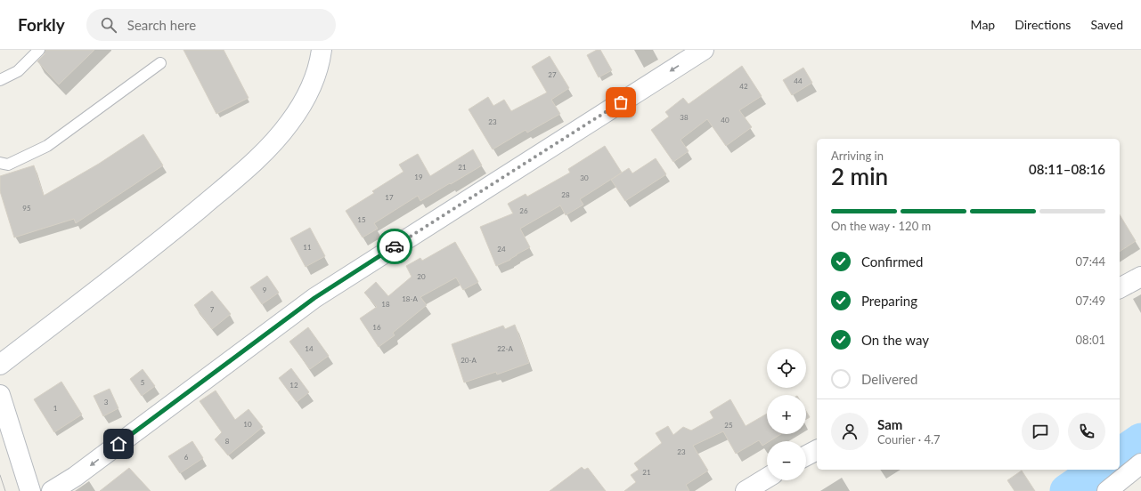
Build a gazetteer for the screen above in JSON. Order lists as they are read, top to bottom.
{
  "house_numbers": [
    "27",
    "44",
    "42",
    "38",
    "40",
    "23",
    "21",
    "19",
    "30",
    "28",
    "17",
    "95",
    "26",
    "15",
    "11",
    "24",
    "20",
    "9",
    "18-А",
    "18",
    "7",
    "16",
    "14",
    "22-А",
    "20-А",
    "5",
    "12",
    "3",
    "1",
    "10",
    "25",
    "8",
    "23",
    "6",
    "21"
  ],
  "page": {
    "header": "Forkly",
    "search": "Search here",
    "nav": ["Map", "Directions", "Saved"],
    "heading": ["2 min", "Arriving in", "08:11–08:16"],
    "panel": ["Sam", "Courier · 4.7"],
    "bar": "On the way · 120 m",
    "list": [
      ["Confirmed", "07:44"],
      ["Preparing", "07:49"],
      ["On the way", "08:01"],
      "Delivered"
    ],
    "map_buttons": ["+", "−"]
  }
}
